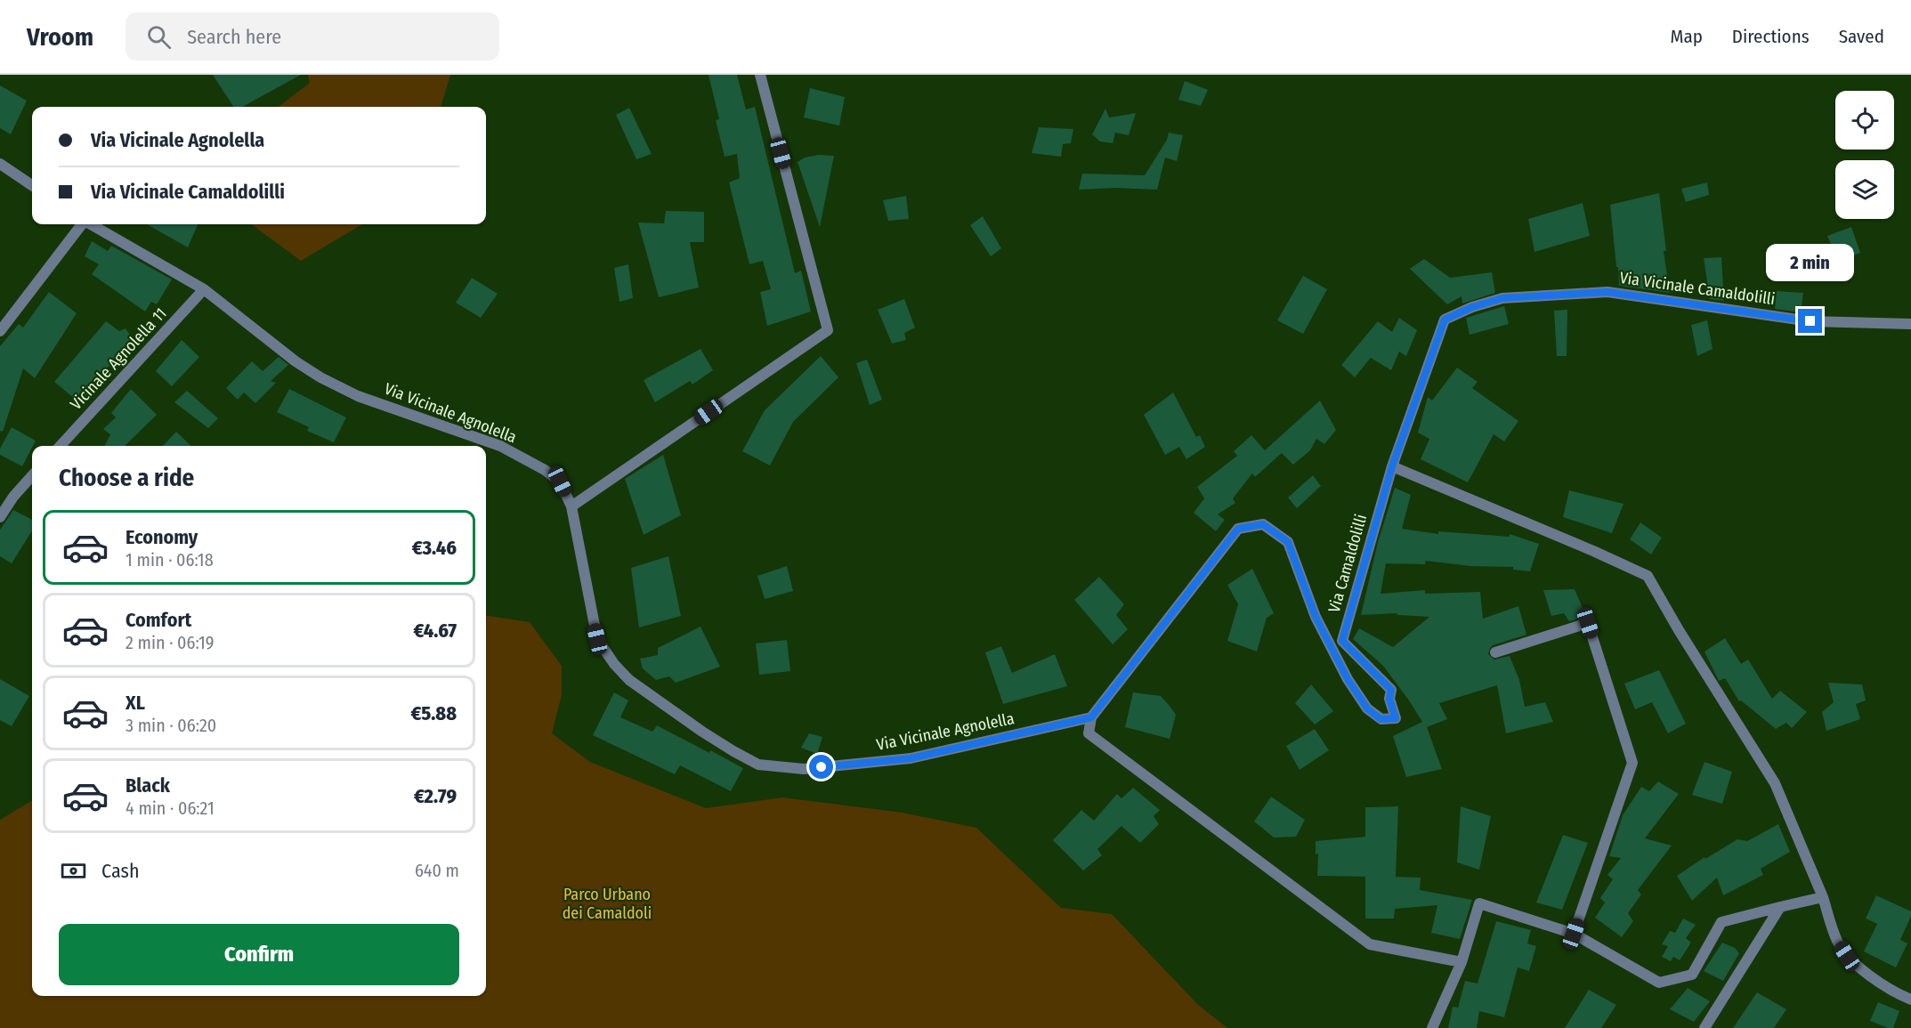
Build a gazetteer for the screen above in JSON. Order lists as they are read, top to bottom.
{
  "streets": {
    "street": [
      "Via Vicinale Camaldolilli",
      "Vicinale Agnolella 11",
      "Via Vicinale Agnolella",
      "Via Camaldolilli"
    ]
  },
  "crossings": [
    ["Via Vicinale Camaldolilli", "Via Camaldolilli"],
    ["Vicinale Agnolella 11", "Via Vicinale Agnolella"],
    ["Via Vicinale Agnolella", "Via Camaldolilli"]
  ],
  "parks": ["Parco Urbano dei Camaldoli"],
  "page": {
    "header": "Vroom",
    "search": "Search here",
    "nav": ["Map", "Directions", "Saved"],
    "banner": ["Via Vicinale Agnolella", "Via Vicinale Camaldolilli"],
    "bubble": "2 min",
    "heading": "Choose a ride",
    "list": [
      {
        "name": "Economy",
        "note": "1 min · 06:18",
        "value": "€3.46"
      },
      {
        "name": "Comfort",
        "note": "2 min · 06:19",
        "value": "€4.67"
      },
      {
        "name": "XL",
        "note": "3 min · 06:20",
        "value": "€5.88"
      },
      {
        "name": "Black",
        "note": "4 min · 06:21",
        "value": "€2.79"
      }
    ],
    "pay": ["Cash", "640 m"],
    "buttons": "Confirm"
  }
}
